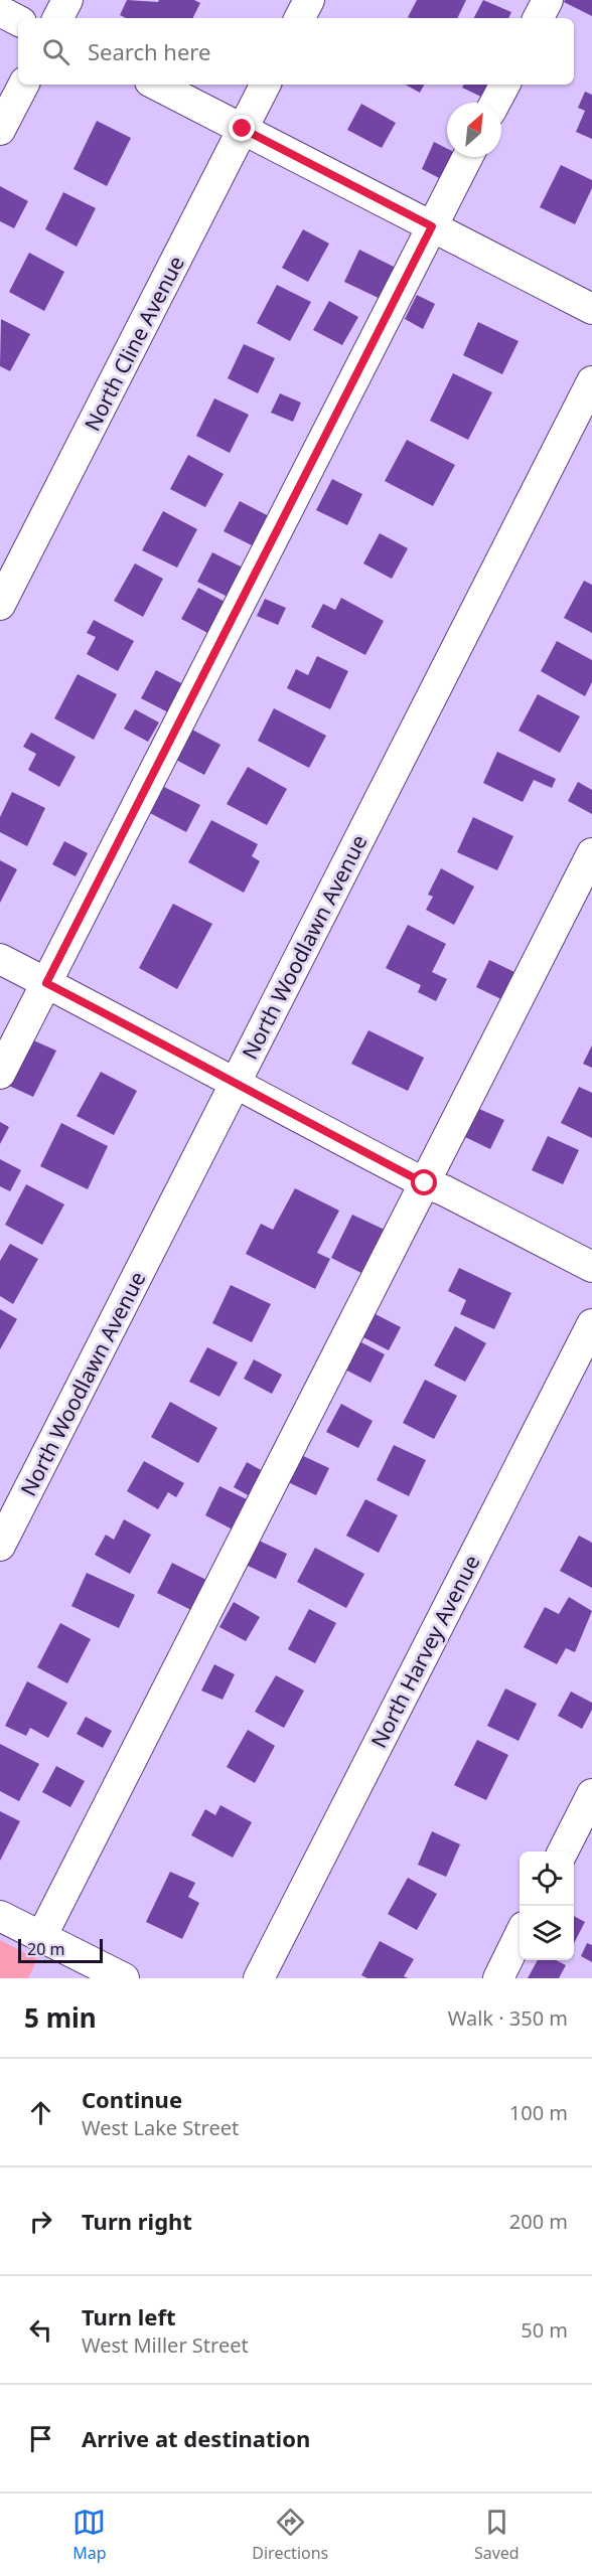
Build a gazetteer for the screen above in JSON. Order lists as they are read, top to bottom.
{
  "streets": {
    "street": ["North Cline Avenue", "North Woodlawn Avenue", "North Harvey Avenue"]
  },
  "scale_bar": "20 m",
  "north": "top right",
  "page": {
    "search": "Search here",
    "scale": "20 m",
    "heading": ["5 min", "Walk · 350 m"],
    "list": [
      ["Continue", "West Lake Street", "100 m"],
      ["Turn right", "200 m"],
      ["Turn left", "West Miller Street", "50 m"],
      "Arrive at destination"
    ],
    "nav": ["Map", "Directions", "Saved"]
  }
}
